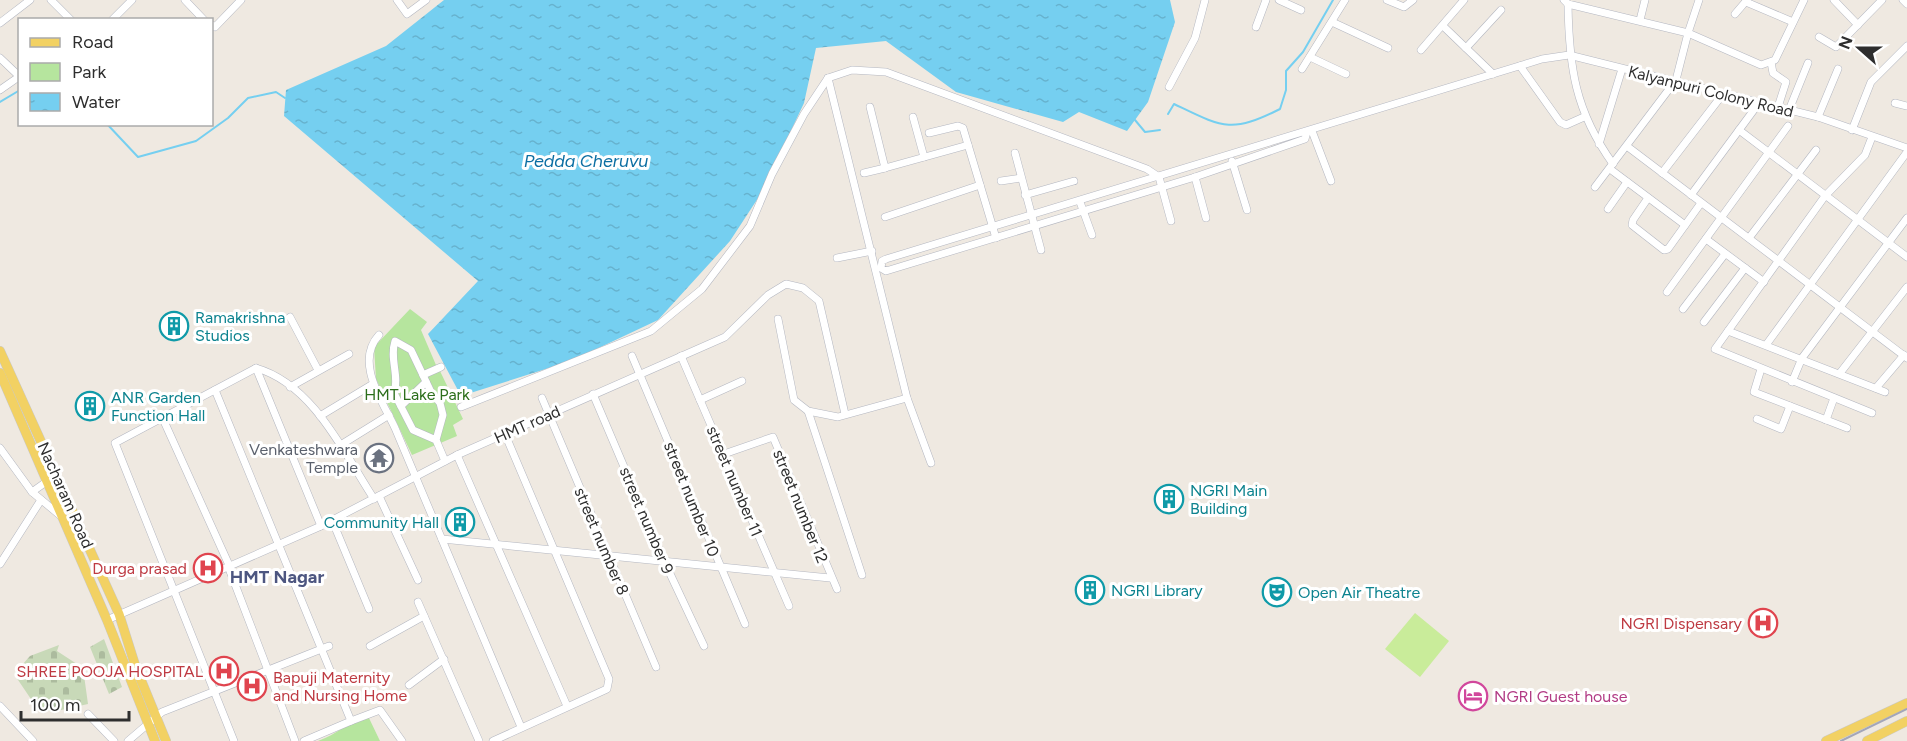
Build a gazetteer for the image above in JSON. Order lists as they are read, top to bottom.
{
  "streets": {
    "main road": ["Nacharam Road"],
    "street": [
      "Kalyanpuri Colony Road",
      "HMT road",
      "street number 11",
      "street number 10",
      "street number 12",
      "street number 9",
      "street number 8"
    ]
  },
  "crossings": [
    ["HMT road", "street number 11"],
    ["HMT road", "Nacharam Road"],
    ["HMT road", "street number 10"],
    ["HMT road", "street number 9"],
    ["HMT road", "street number 8"],
    ["street number 11", "street number 12"]
  ],
  "districts": ["HMT Nagar"],
  "water": ["Pedda Cheruvu"],
  "parks": ["HMT Lake Park"],
  "places": {
    "building": [
      "Ramakrishna Studios",
      "ANR Garden Function Hall",
      "NGRI Main Building",
      "Community Hall",
      "NGRI Library"
    ],
    "temple": ["Venkateshwara Temple"],
    "hospital": [
      "Durga prasad",
      "NGRI Dispensary",
      "SHREE POOJA HOSPITAL",
      "Bapuji Maternity and Nursing Home"
    ],
    "theatre": ["Open Air Theatre"],
    "hotel": ["NGRI Guest house"]
  },
  "legend": ["Road", "Park", "Water"],
  "scale_bar": "100 m",
  "north": "left"
}
